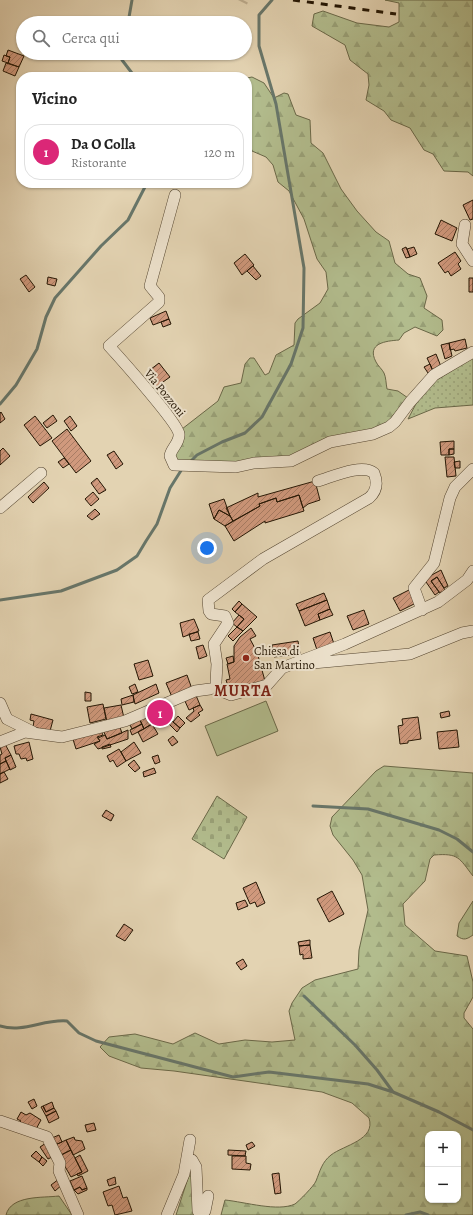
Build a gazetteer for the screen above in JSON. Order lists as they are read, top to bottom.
{
  "streets": {
    "street": ["Via Pozzoni"]
  },
  "districts": ["MURTA"],
  "places": ["Chiesa di San Martino"],
  "page": {
    "search": "Cerca qui",
    "heading": "Vicino",
    "list": [
      {
        "mark": "1",
        "name": "Da O Colla",
        "note": "Ristorante",
        "value": "120 m"
      }
    ],
    "pins": "1",
    "map_buttons": ["+", "−"]
  }
}
